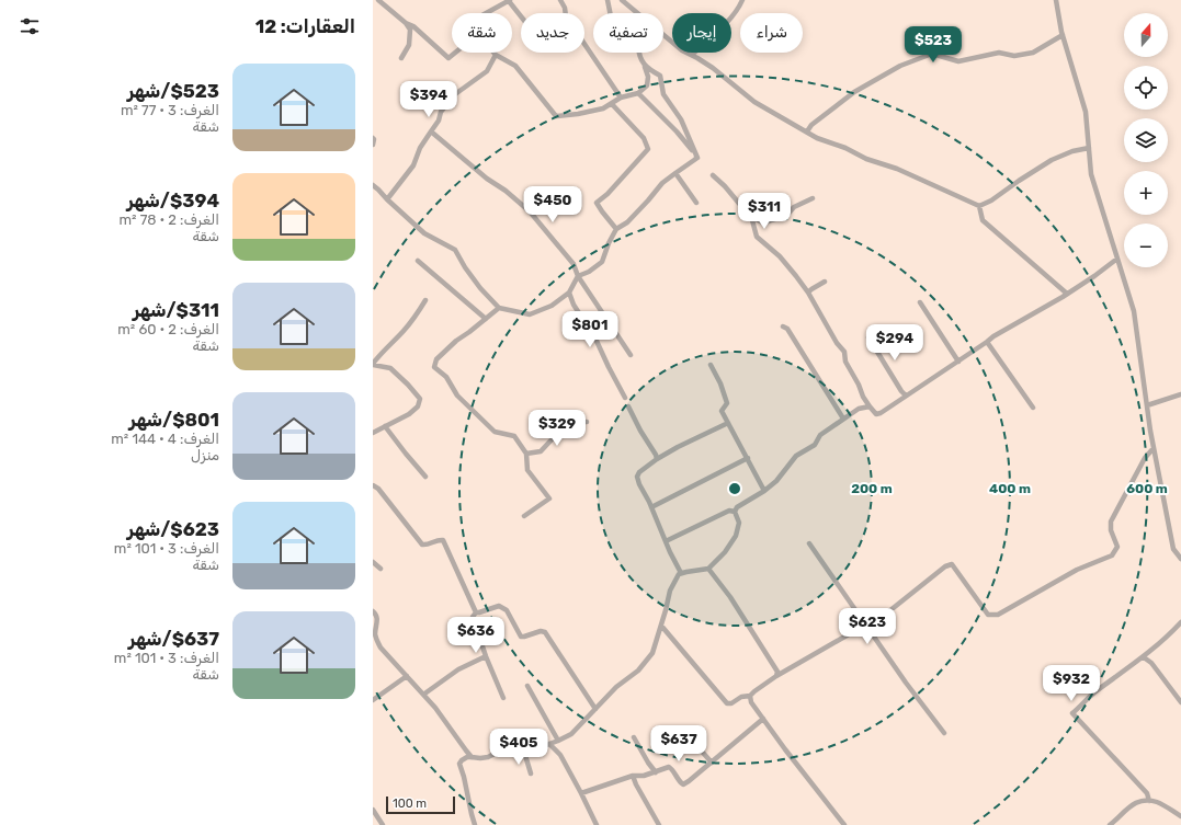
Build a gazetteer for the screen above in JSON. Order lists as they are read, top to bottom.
{
  "scale_bar": "100 m",
  "north": "top",
  "page": {
    "heading": "العقارات: 12",
    "map_buttons": ["+", "−"],
    "chip": [
      "شراء",
      "إيجار",
      "تصفية",
      "جديد",
      "شقة"
    ],
    "price": [
      "$523",
      "$394",
      "$450",
      "$311",
      "$801",
      "$294",
      "$329",
      "$623",
      "$636",
      "$932",
      "$637",
      "$405"
    ],
    "list": [
      {
        "name": "$523/شهر",
        "note": "الغرف: 3 · 77 m² · شقة"
      },
      {
        "name": "$394/شهر",
        "note": "الغرف: 2 · 78 m² · شقة"
      },
      {
        "name": "$311/شهر",
        "note": "الغرف: 2 · 60 m² · شقة"
      },
      {
        "name": "$801/شهر",
        "note": "الغرف: 4 · 144 m² · منزل"
      },
      {
        "name": "$623/شهر",
        "note": "الغرف: 3 · 101 m² · شقة"
      },
      {
        "name": "$637/شهر",
        "note": "الغرف: 3 · 101 m² · شقة"
      }
    ],
    "scale": "100 m"
  },
  "rings": ["200 m", "400 m", "600 m"]
}
